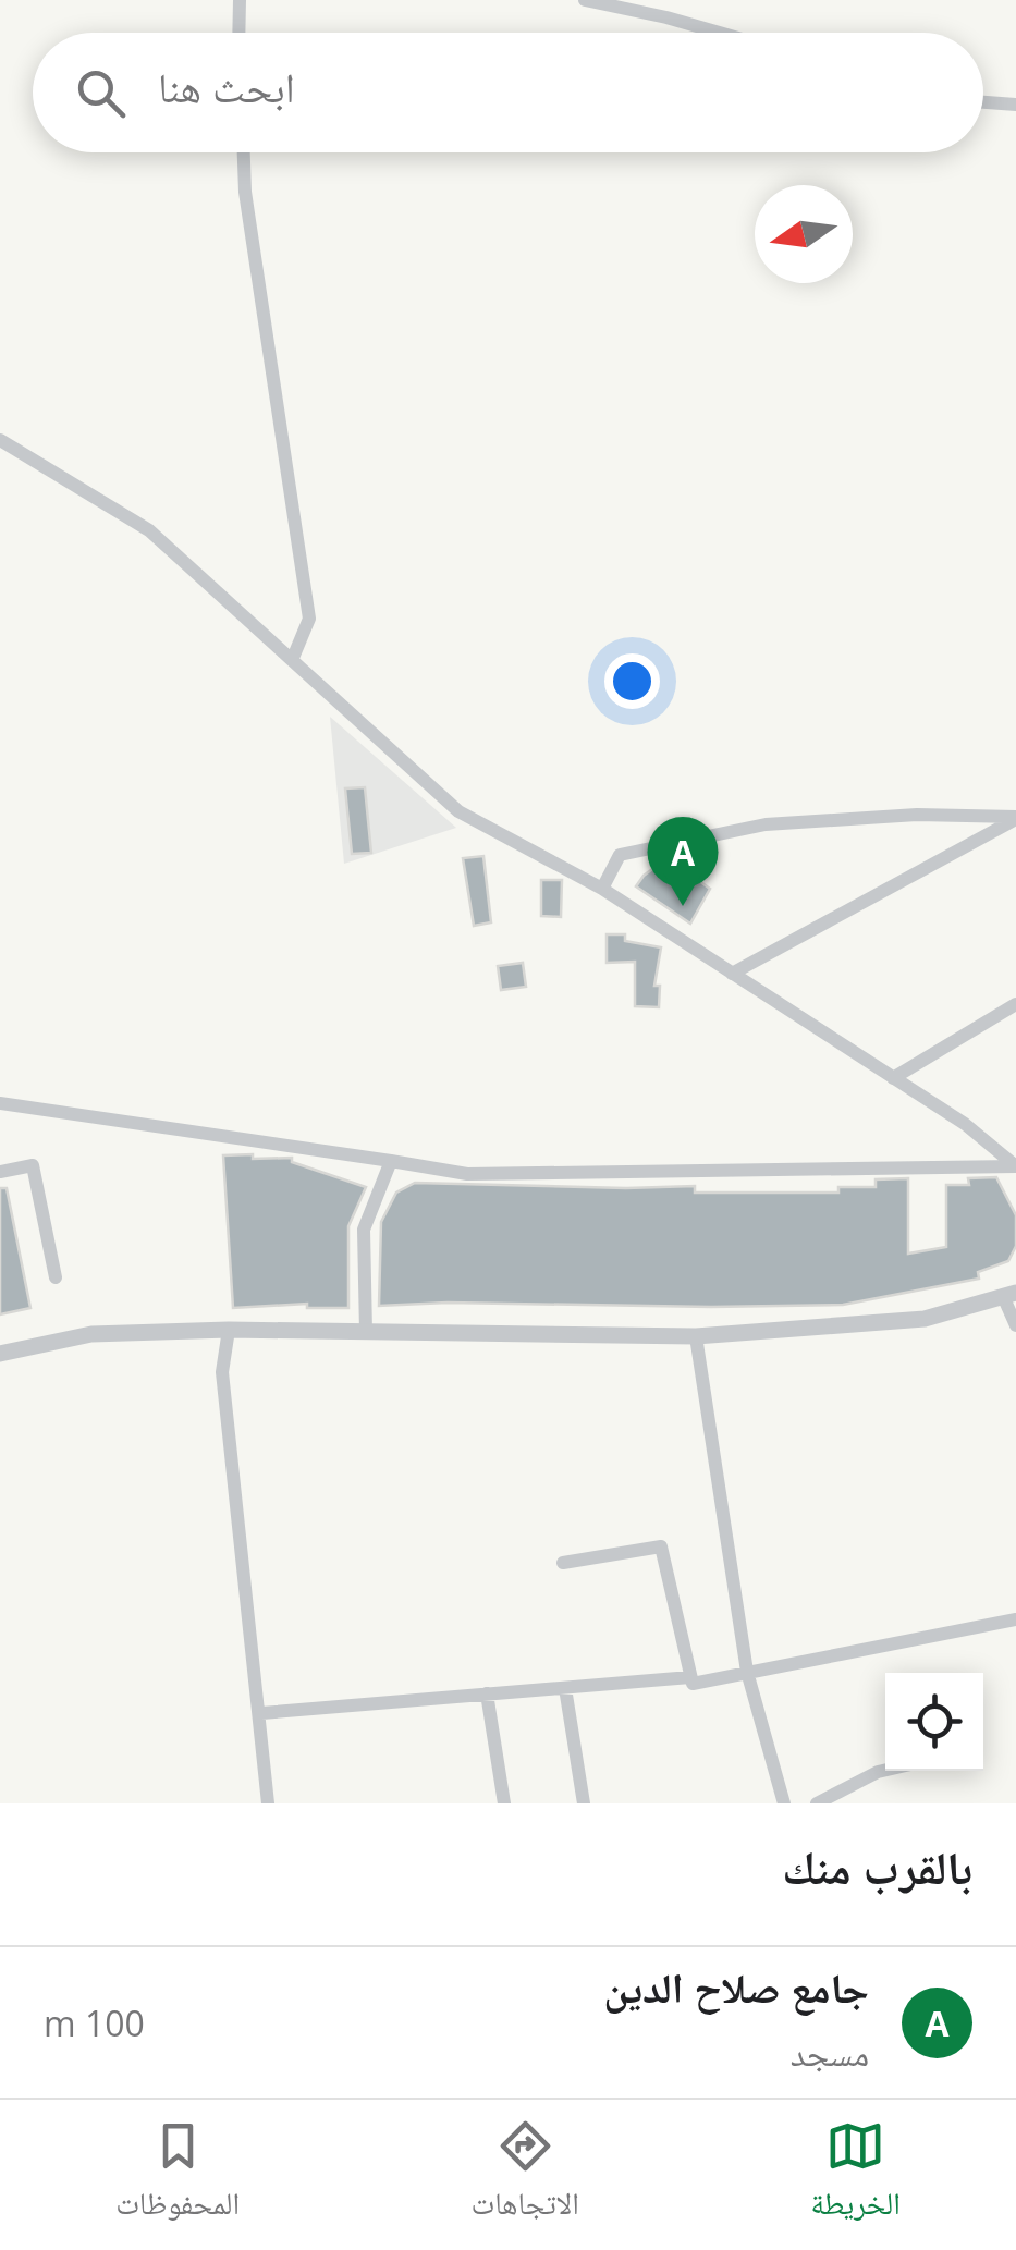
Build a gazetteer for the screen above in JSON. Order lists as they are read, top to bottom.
{
  "north": "left",
  "page": {
    "search": "ابحث هنا",
    "pins": "A",
    "heading": "بالقرب منك",
    "list": [
      {
        "mark": "A",
        "name": "جامع صلاح الدين",
        "note": "مسجد",
        "value": "100 m"
      }
    ],
    "nav": ["الخريطة", "الاتجاهات", "المحفوظات"]
  }
}
